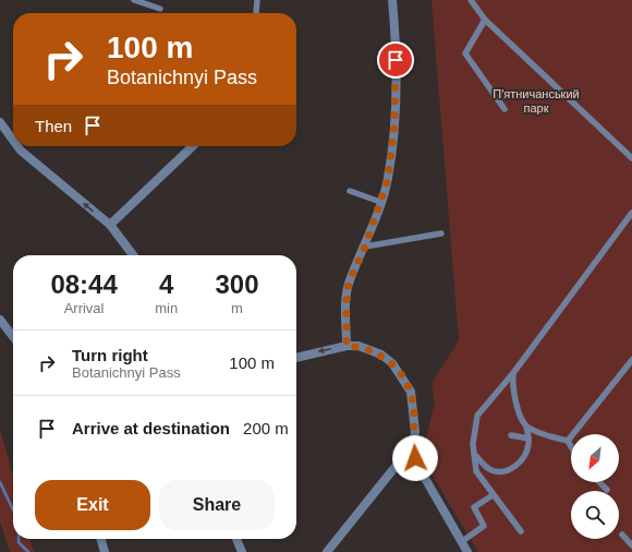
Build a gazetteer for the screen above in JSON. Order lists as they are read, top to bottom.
{
  "parks": ["П'ятничанський парк"],
  "north": "bottom left",
  "page": {
    "turn": ["100 m", "Botanichnyi Pass"],
    "then": "Then",
    "eta": [
      "08:44",
      "Arrival",
      "4",
      "min",
      "300",
      "m"
    ],
    "list": [
      {
        "name": "Turn right",
        "note": "Botanichnyi Pass",
        "value": "100 m"
      },
      {
        "name": "Arrive at destination",
        "value": "200 m"
      }
    ],
    "buttons": ["Exit", "Share"]
  }
}
